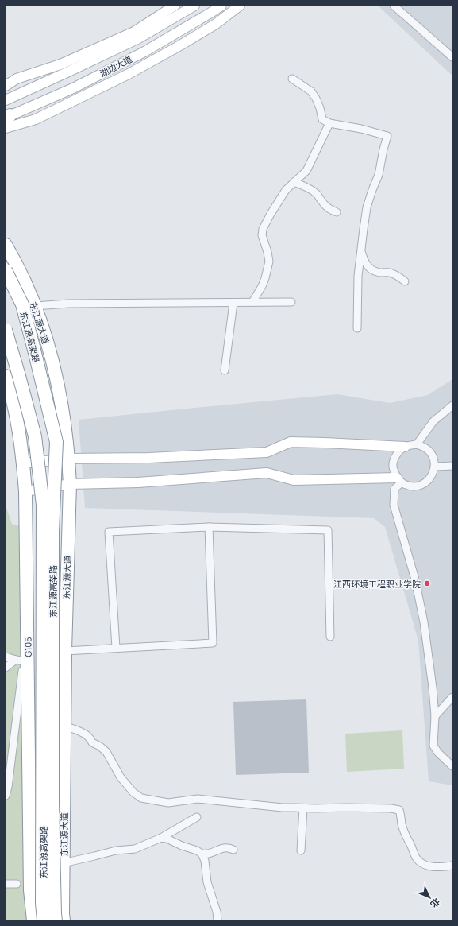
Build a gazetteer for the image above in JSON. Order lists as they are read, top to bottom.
{
  "streets": {
    "highway": ["东江源大道", "东江源高架路", "G105"],
    "street": ["湖边大道"]
  },
  "places": ["江西环境工程职业学院"],
  "north": "bottom right"
}
